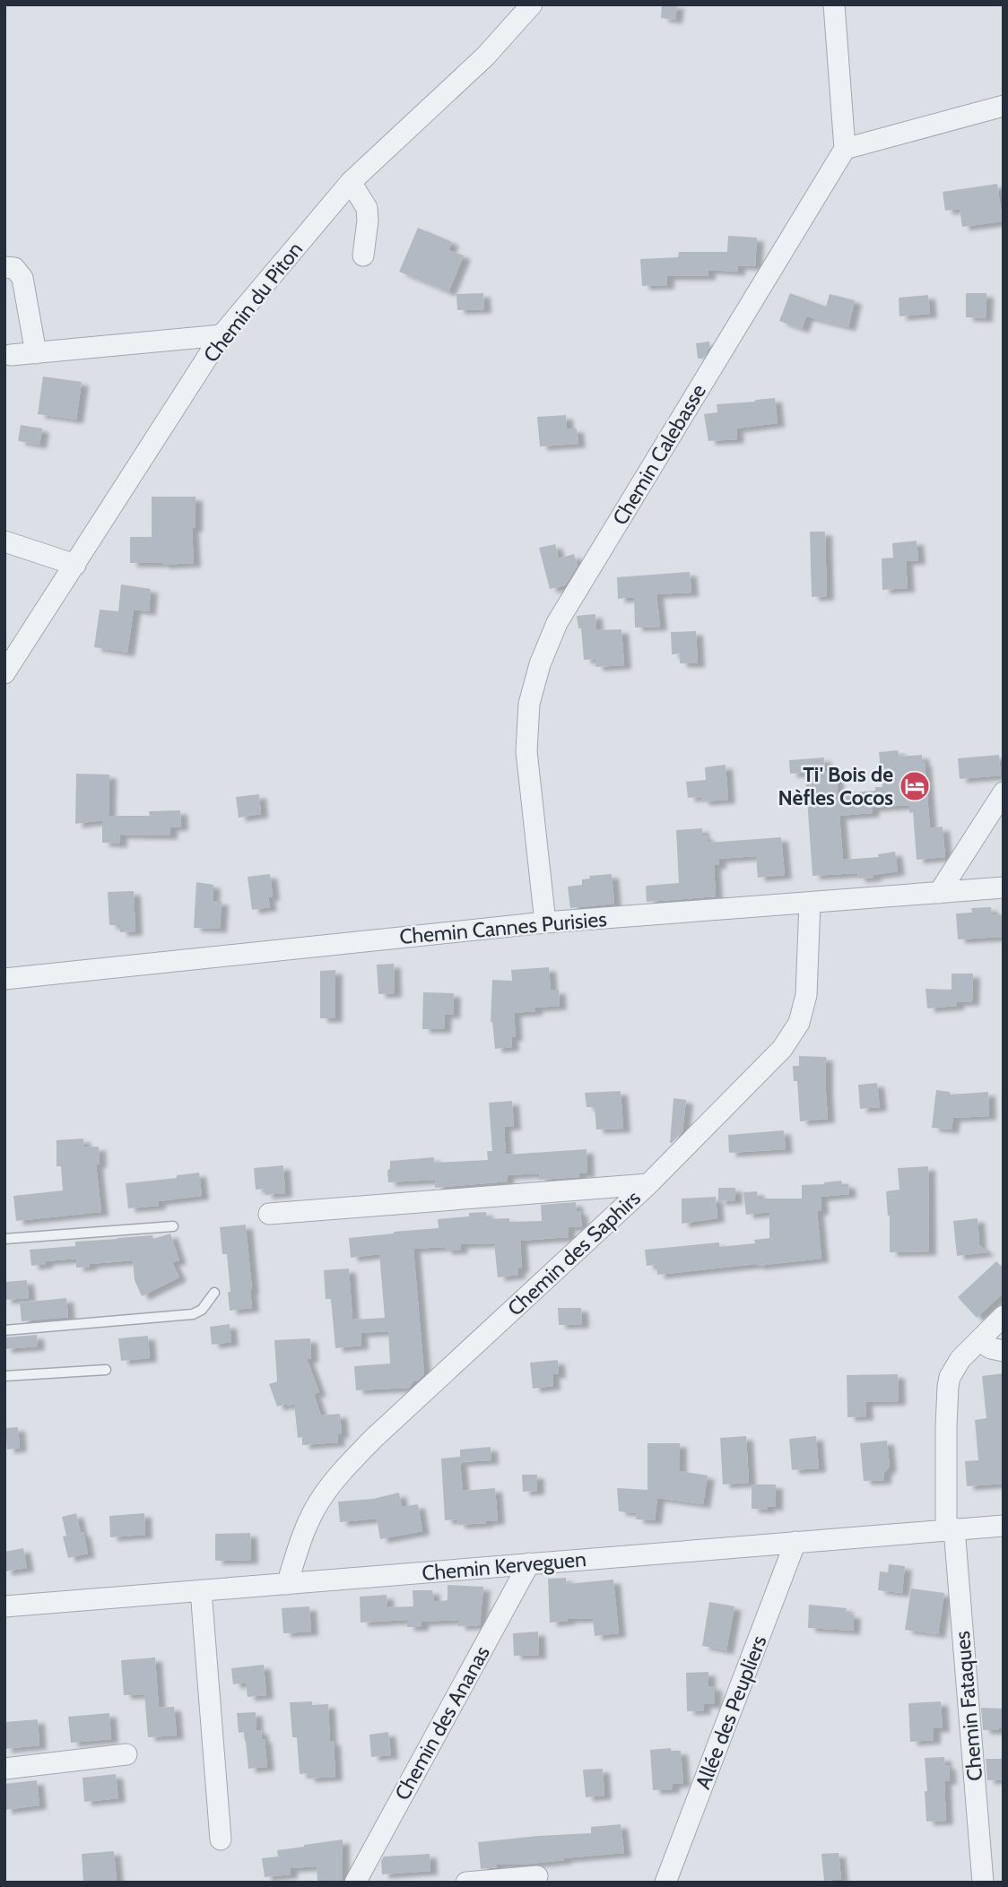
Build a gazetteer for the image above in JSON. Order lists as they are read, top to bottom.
{
  "streets": {
    "street": [
      "Chemin du Piton",
      "Chemin Calebasse",
      "Chemin Cannes Purisies",
      "Chemin des Saphirs",
      "Chemin Kerveguen",
      "Chemin Fataques",
      "Allée des Peupliers",
      "Chemin des Ananas"
    ]
  },
  "crossings": [
    ["Chemin Calebasse", "Chemin Cannes Purisies"],
    ["Chemin Cannes Purisies", "Chemin des Saphirs"],
    ["Chemin des Saphirs", "Chemin Kerveguen"],
    ["Chemin Kerveguen", "Chemin Fataques"],
    ["Chemin Kerveguen", "Allée des Peupliers"],
    ["Chemin Kerveguen", "Chemin des Ananas"]
  ],
  "places": {
    "hotel": ["Ti' Bois de Nèfles Cocos"]
  }
}
